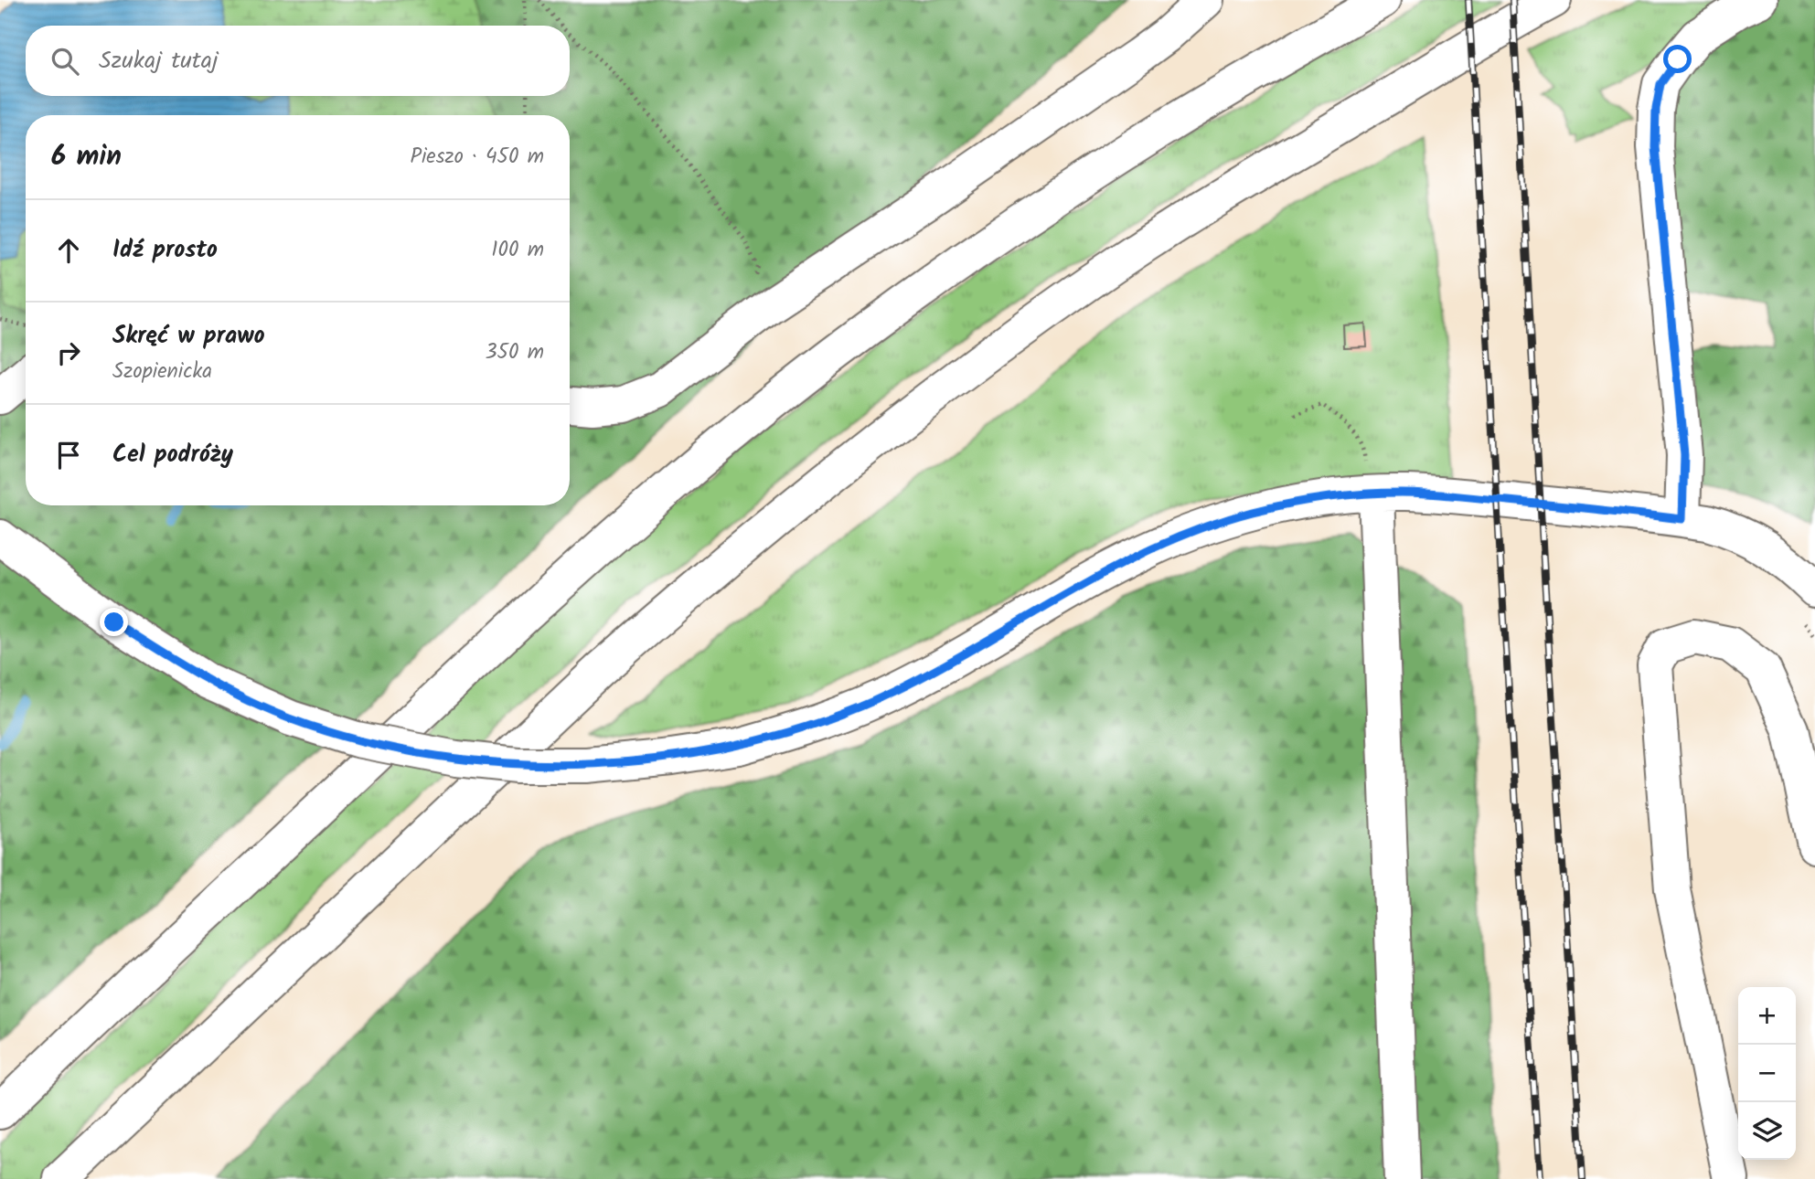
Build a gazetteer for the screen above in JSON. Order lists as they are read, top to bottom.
{
  "page": {
    "search": "Szukaj tutaj",
    "heading": ["6 min", "Pieszo · 450 m"],
    "list": [
      ["Idź prosto", "100 m"],
      ["Skręć w prawo", "Szopienicka", "350 m"],
      "Cel podróży"
    ],
    "map_buttons": ["+", "−"]
  }
}
